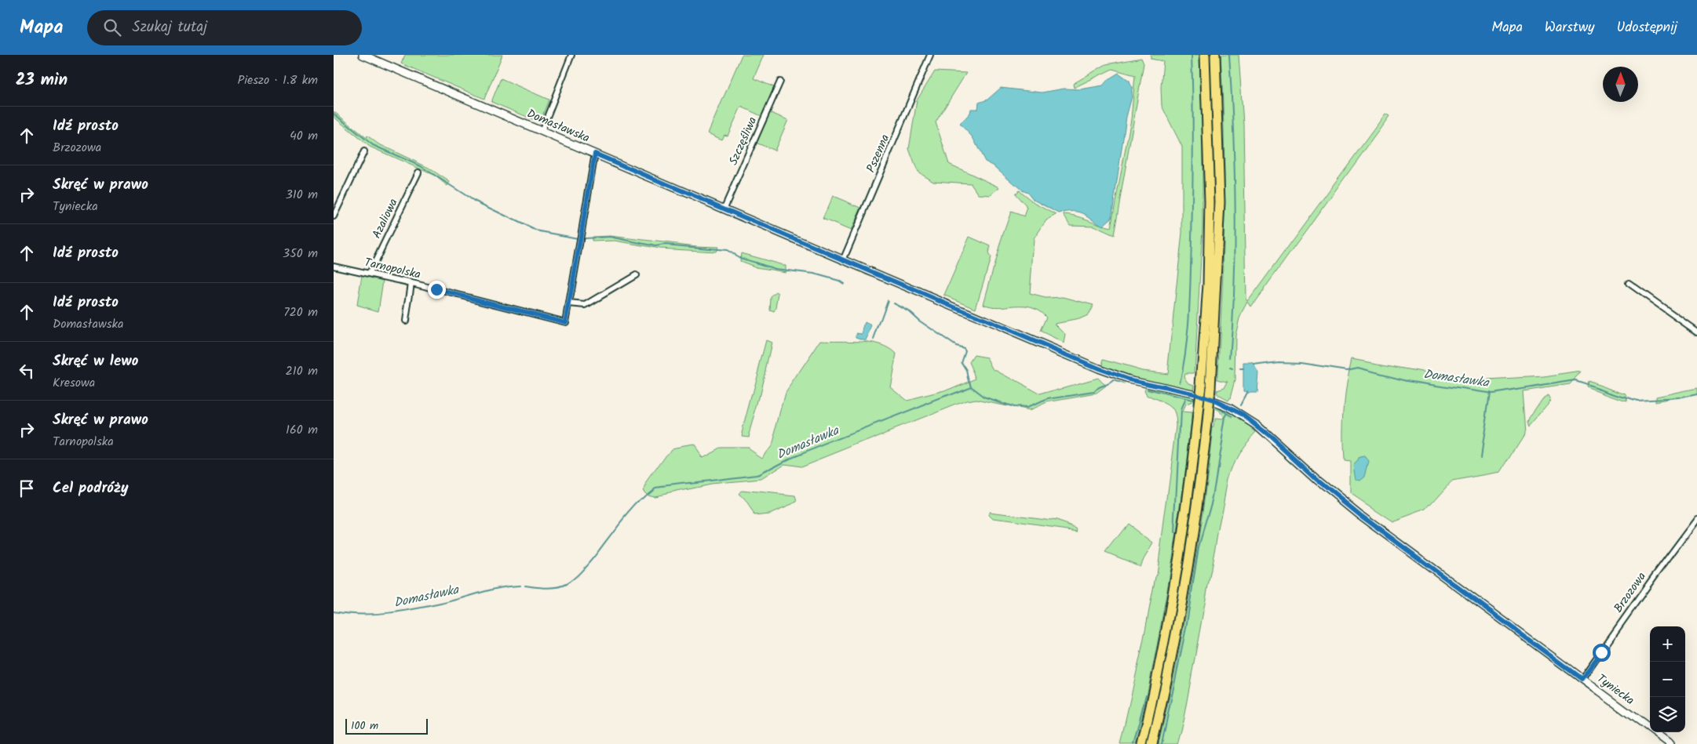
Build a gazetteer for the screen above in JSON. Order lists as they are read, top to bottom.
{
  "streets": {
    "street": [
      "Domasławska",
      "Szczęśliwa",
      "Pszenna",
      "Azaliowa",
      "Tarnopolska",
      "Brzozowa",
      "Tyniecka"
    ]
  },
  "crossings": [
    ["Domasławska", "Szczęśliwa"],
    ["Domasławska", "Pszenna"],
    ["Domasławska", "Tyniecka"],
    ["Azaliowa", "Tarnopolska"],
    ["Brzozowa", "Tyniecka"]
  ],
  "water": ["Domasławka"],
  "scale_bar": "100 m",
  "north": "top",
  "page": {
    "header": "Mapa",
    "search": "Szukaj tutaj",
    "nav": ["Mapa", "Warstwy", "Udostępnij"],
    "heading": ["23 min", "Pieszo · 1.8 km"],
    "list": [
      ["Idź prosto", "Brzozowa", "40 m"],
      ["Skręć w prawo", "Tyniecka", "310 m"],
      ["Idź prosto", "350 m"],
      ["Idź prosto", "Domasławska", "720 m"],
      ["Skręć w lewo", "Kresowa", "210 m"],
      ["Skręć w prawo", "Tarnopolska", "160 m"],
      "Cel podróży"
    ],
    "map_buttons": ["+", "−"],
    "scale": "100 m"
  }
}
